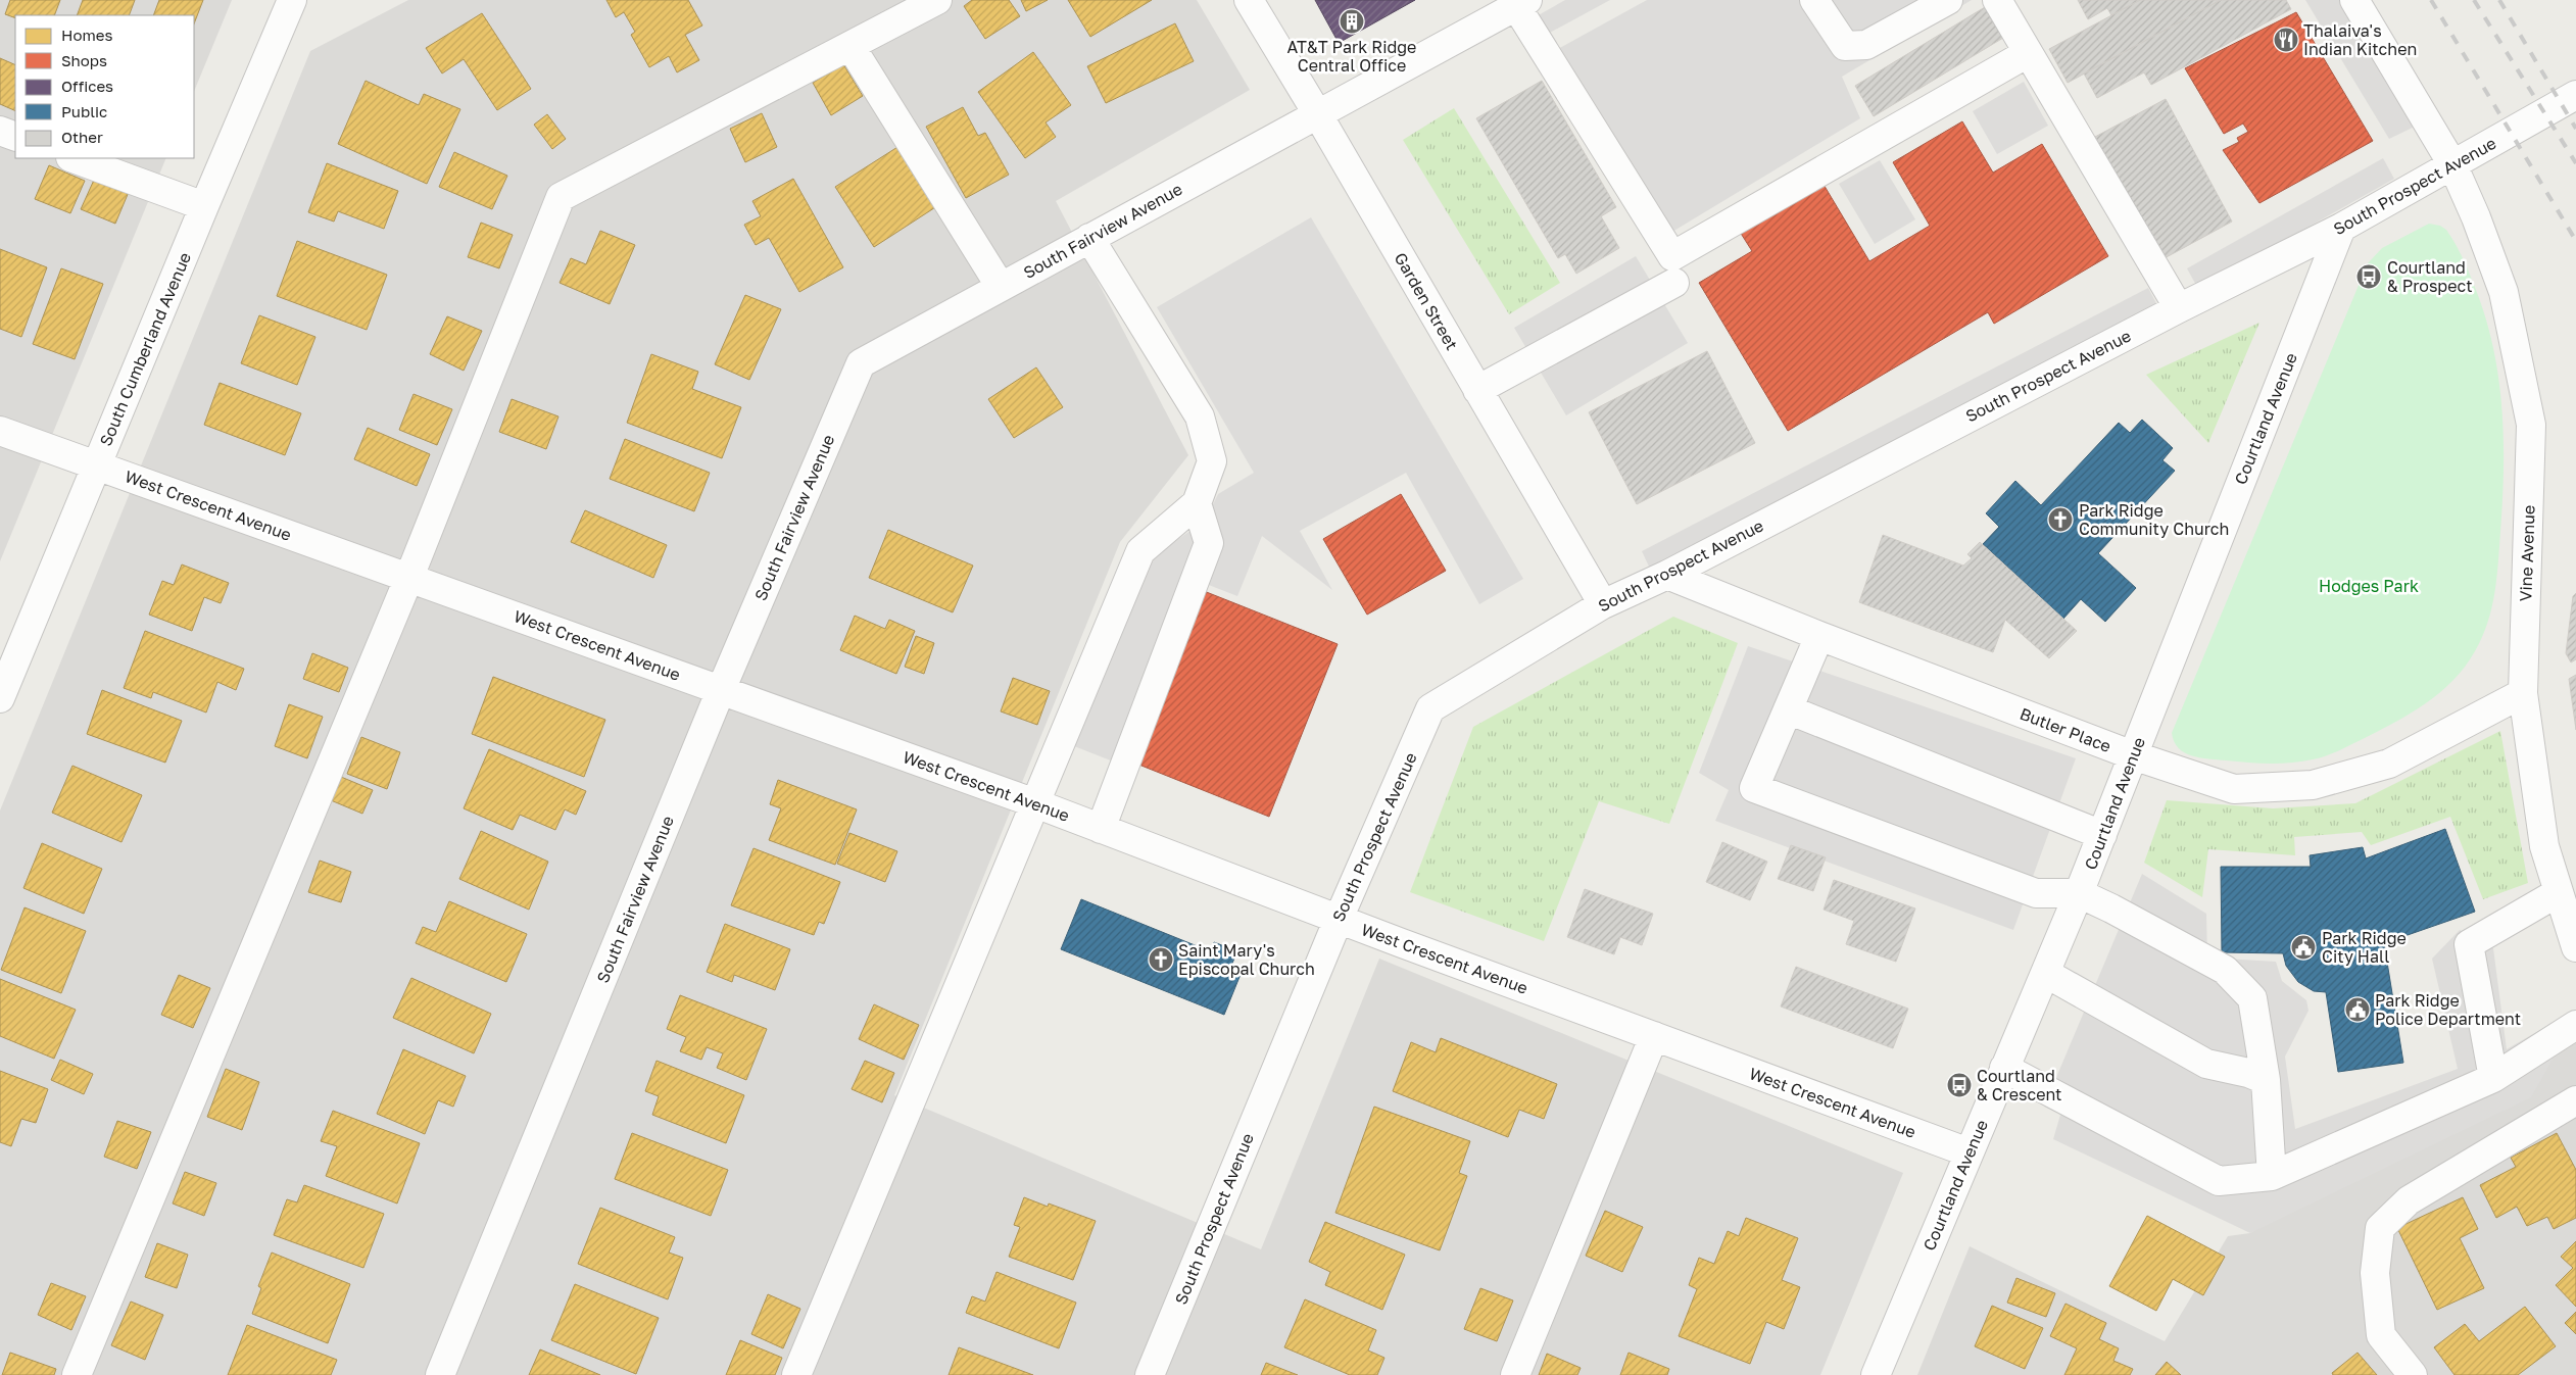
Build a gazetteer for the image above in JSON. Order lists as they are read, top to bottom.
{
  "streets": {
    "street": [
      "South Prospect Avenue",
      "South Fairview Avenue",
      "Garden Street",
      "South Cumberland Avenue",
      "Courtland Avenue",
      "West Crescent Avenue",
      "Vine Avenue",
      "Butler Place"
    ]
  },
  "crossings": [
    ["South Prospect Avenue", "Garden Street"],
    ["South Prospect Avenue", "Courtland Avenue"],
    ["South Prospect Avenue", "West Crescent Avenue"],
    ["South Prospect Avenue", "Vine Avenue"],
    ["South Prospect Avenue", "Butler Place"],
    ["South Fairview Avenue", "Garden Street"],
    ["South Fairview Avenue", "West Crescent Avenue"],
    ["South Cumberland Avenue", "West Crescent Avenue"],
    ["Courtland Avenue", "West Crescent Avenue"],
    ["Courtland Avenue", "Butler Place"],
    ["Vine Avenue", "Butler Place"]
  ],
  "parks": ["Hodges Park"],
  "places": {
    "building": ["AT&T Park Ridge Central Office"],
    "restaurant": ["Thalaiva's Indian Kitchen"],
    "bus stop": ["Courtland & Prospect", "Courtland & Crescent"],
    "church": ["Park Ridge Community Church", "Saint Mary's Episcopal Church"],
    "public building": ["Park Ridge City Hall", "Park Ridge Police Department"]
  },
  "legend": [
    "Homes",
    "Shops",
    "Offices",
    "Public",
    "Other"
  ]
}
